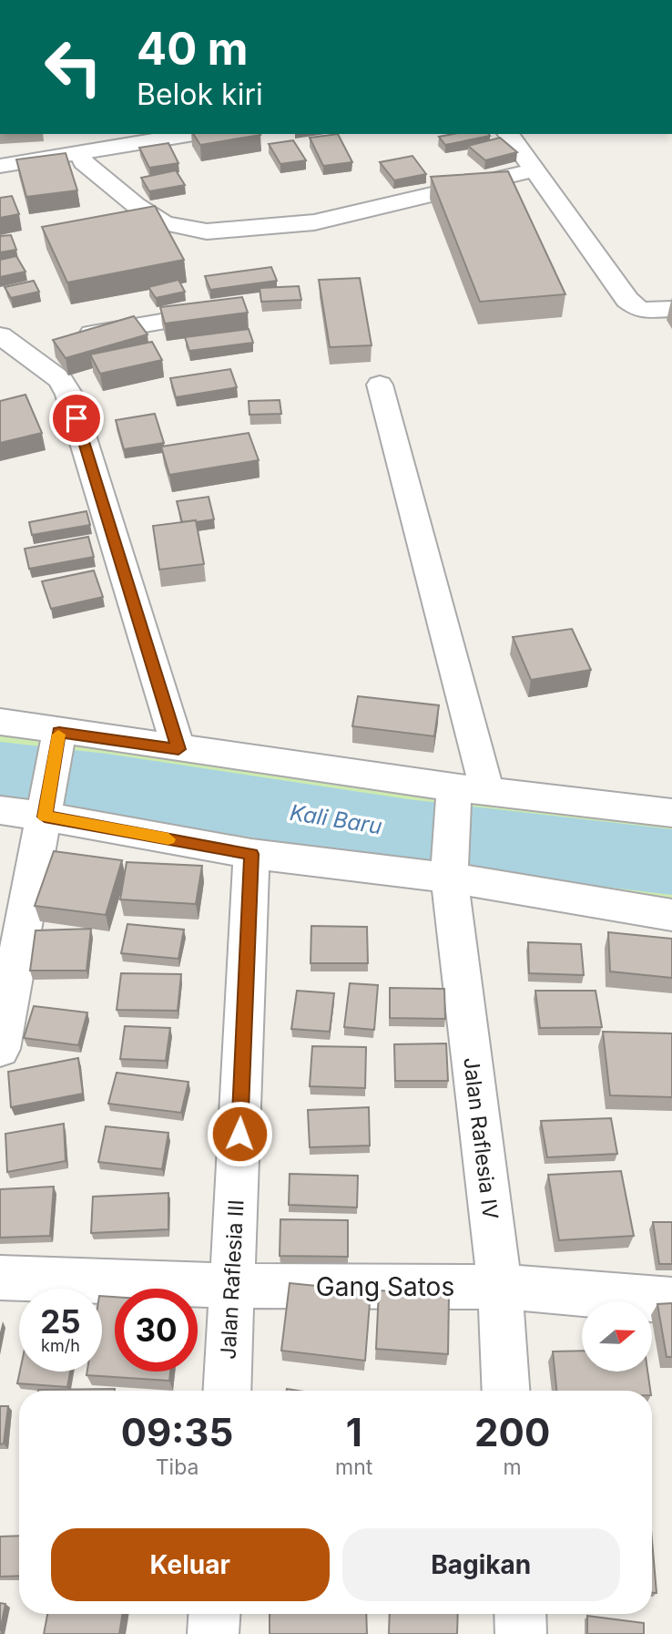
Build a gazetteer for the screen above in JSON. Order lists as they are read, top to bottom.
{
  "streets": {
    "street": ["Jalan Raflesia IV", "Jalan Raflesia III", "Gang Satos"]
  },
  "crossings": [
    ["Jalan Raflesia IV", "Gang Satos"],
    ["Jalan Raflesia III", "Gang Satos"]
  ],
  "water": ["Kali Baru"],
  "north": "right",
  "page": {
    "turn": ["40 m", "Belok kiri"],
    "speed": "25 km/h",
    "limit": "30",
    "eta": [
      "09:35",
      "Tiba",
      "1",
      "mnt",
      "200",
      "m"
    ],
    "buttons": ["Keluar", "Bagikan"]
  }
}
